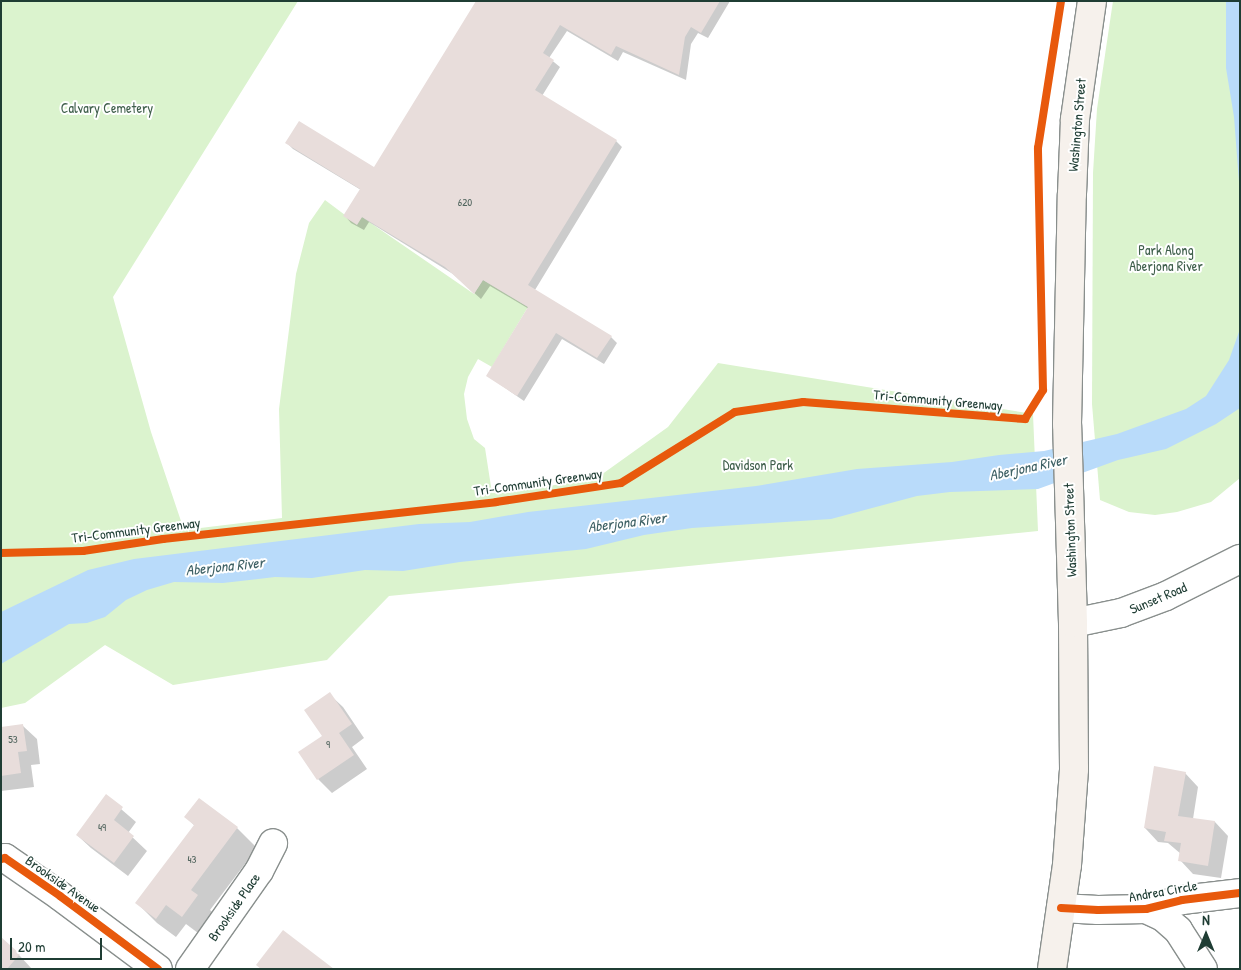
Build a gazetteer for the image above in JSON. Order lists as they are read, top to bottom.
{
  "streets": {
    "main road": ["Washington Street"],
    "street": [
      "Sunset Road",
      "Brookside Avenue",
      "Andrea Circle",
      "Brookside Place"
    ],
    "cycle path": ["Tri-Community Greenway"]
  },
  "crossings": [
    ["Washington Street", "Sunset Road"],
    ["Washington Street", "Andrea Circle"]
  ],
  "water": ["Aberjona River"],
  "parks": ["Calvary Cemetery", "Park Along Aberjona River", "Davidson Park"],
  "house_numbers": [
    "620",
    "53",
    "9",
    "49",
    "43"
  ],
  "scale_bar": "20 m",
  "north": "top"
}
